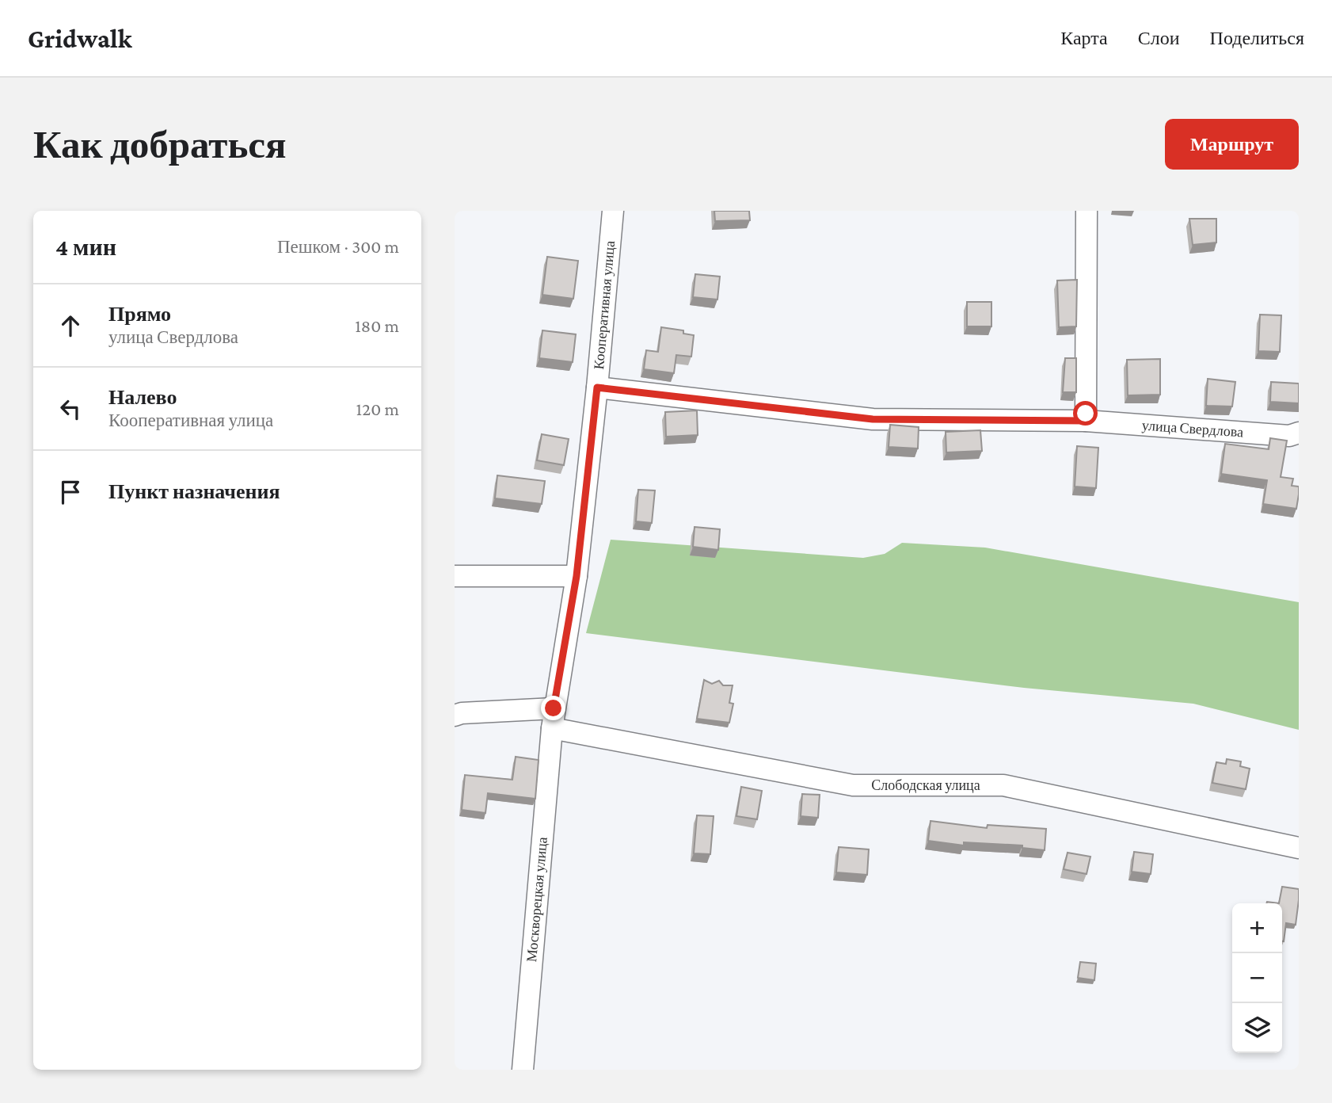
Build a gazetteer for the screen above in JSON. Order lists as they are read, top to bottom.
{
  "streets": {
    "street": [
      "Кооперативная улица",
      "улица Свердлова",
      "Слободская улица",
      "Москворецкая улица"
    ]
  },
  "crossings": [
    ["Кооперативная улица", "улица Свердлова"],
    ["Кооперативная улица", "Слободская улица"],
    ["Кооперативная улица", "Москворецкая улица"],
    ["Слободская улица", "Москворецкая улица"]
  ],
  "page": {
    "header": "Gridwalk",
    "nav": ["Карта", "Слои", "Поделиться"],
    "buttons": "Маршрут",
    "title": "Как добраться",
    "heading": ["4 мин", "Пешком · 300 m"],
    "list": [
      ["Прямо", "улица Свердлова", "180 m"],
      ["Налево", "Кооперативная улица", "120 m"],
      "Пункт назначения"
    ],
    "map_buttons": ["+", "−"]
  }
}
